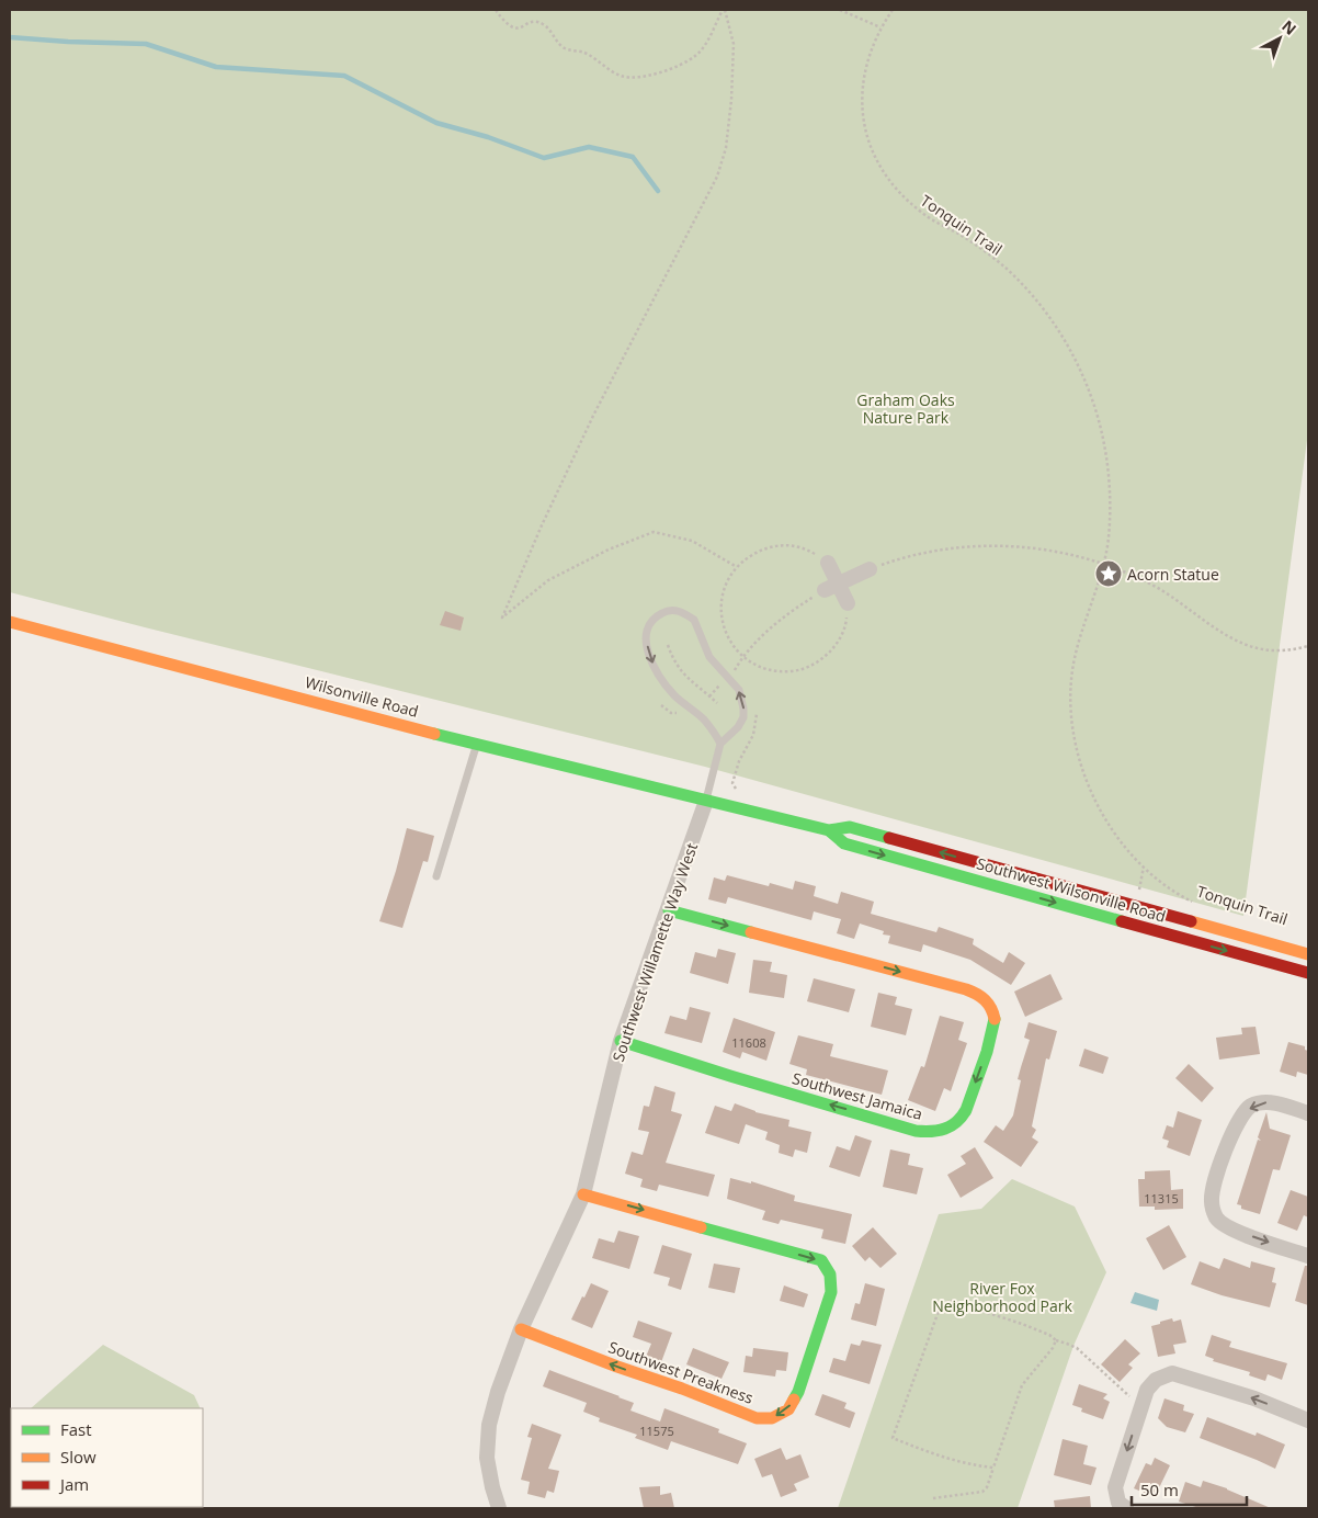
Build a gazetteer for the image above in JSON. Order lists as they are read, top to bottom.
{
  "streets": {
    "main road": [
      "Wilsonville Road",
      "Southwest Wilsonville Road",
      "Southwest Jamaica",
      "Southwest Preakness"
    ],
    "street": ["Southwest Willamette Way West"],
    "path": ["Tonquin Trail"]
  },
  "crossings": [
    ["Wilsonville Road", "Southwest Wilsonville Road"],
    ["Wilsonville Road", "Southwest Willamette Way West"],
    ["Southwest Wilsonville Road", "Southwest Willamette Way West"],
    ["Southwest Willamette Way West", "Southwest Jamaica"],
    ["Southwest Willamette Way West", "Southwest Preakness"]
  ],
  "parks": ["Graham Oaks Nature Park", "River Fox Neighborhood Park"],
  "places": {
    "place": ["Acorn Statue"]
  },
  "house_numbers": ["11608", "11315", "11575"],
  "legend": ["Fast", "Slow", "Jam"],
  "scale_bar": "50 m",
  "north": "top right"
}
